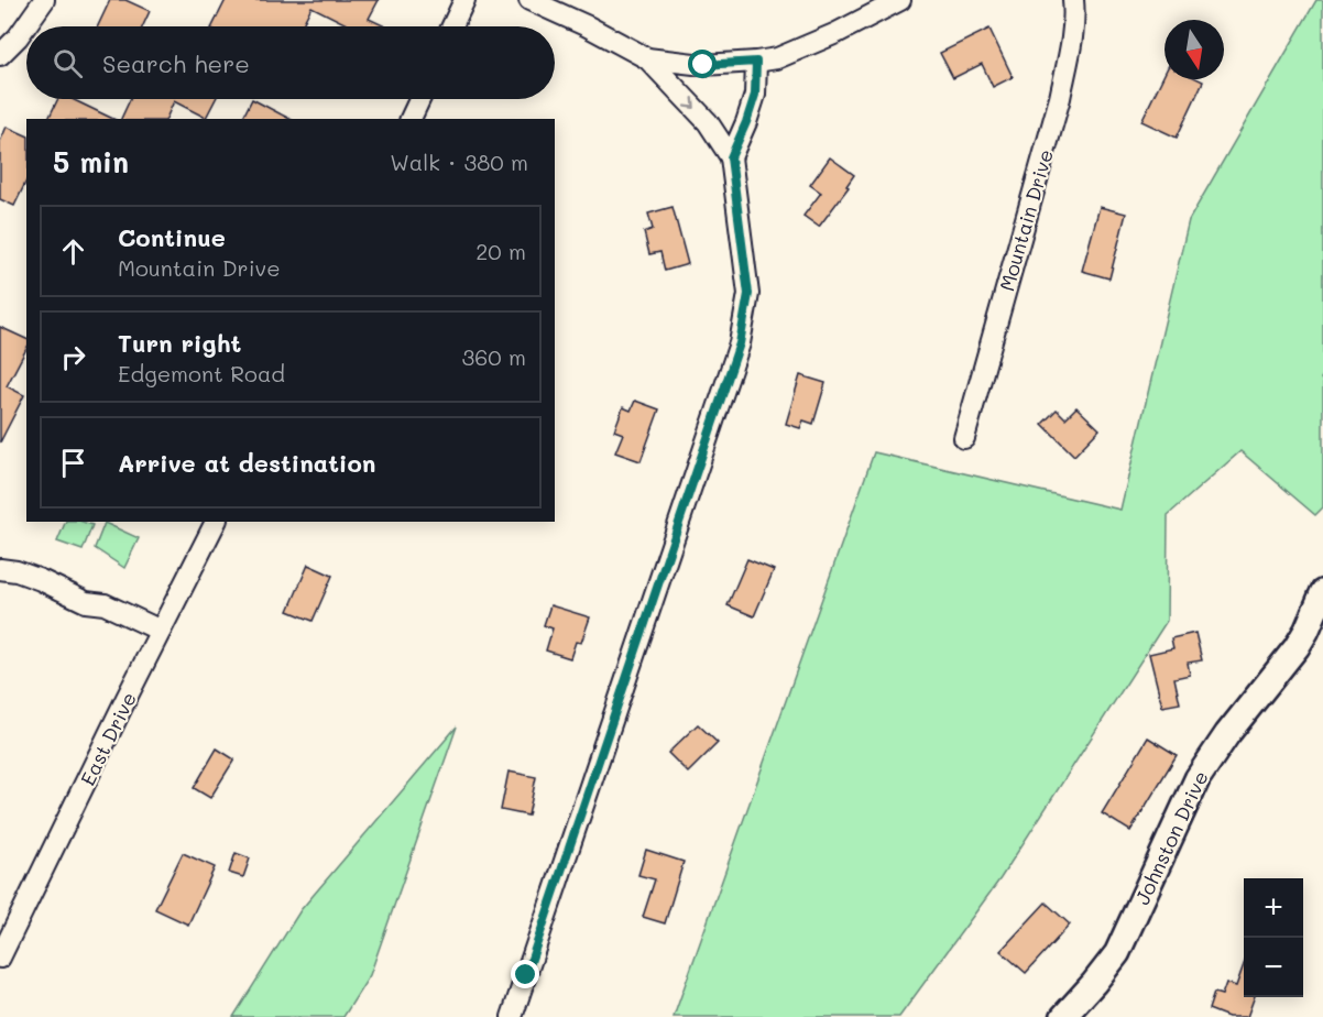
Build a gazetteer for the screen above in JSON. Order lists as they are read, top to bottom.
{
  "streets": {
    "street": ["Mountain Drive", "East Drive", "Johnston Drive"]
  },
  "north": "bottom",
  "page": {
    "search": "Search here",
    "heading": ["5 min", "Walk · 380 m"],
    "list": [
      ["Continue", "Mountain Drive", "20 m"],
      ["Turn right", "Edgemont Road", "360 m"],
      "Arrive at destination"
    ],
    "map_buttons": ["+", "−"]
  }
}
